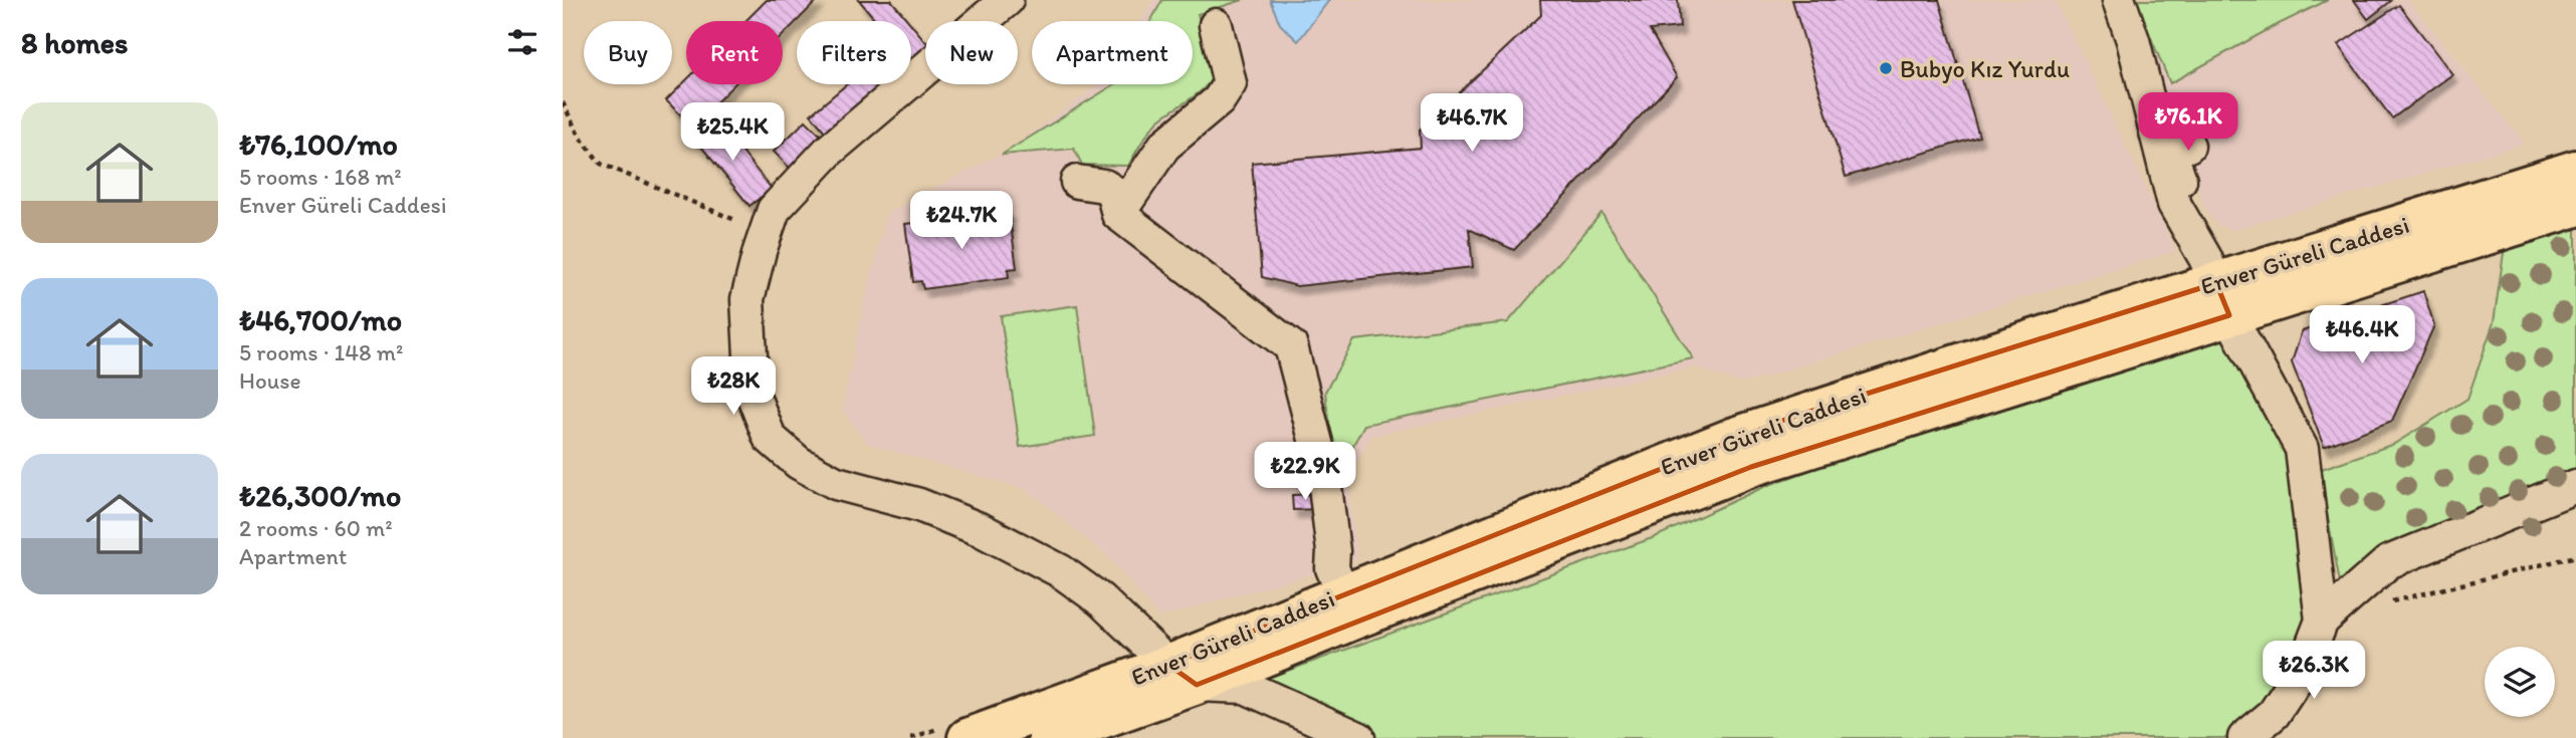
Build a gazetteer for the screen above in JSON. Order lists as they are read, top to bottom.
{
  "streets": {
    "main road": ["Enver Güreli Caddesi"]
  },
  "places": ["Bubyo Kız Yurdu"],
  "page": {
    "heading": "8 homes",
    "chip": [
      "Buy",
      "Rent",
      "Filters",
      "New",
      "Apartment"
    ],
    "list": [
      {
        "name": "₺76,100/mo",
        "note": "5 rooms · 168 m² · Enver Güreli Caddesi"
      },
      {
        "name": "₺46,700/mo",
        "note": "5 rooms · 148 m² · House"
      },
      {
        "name": "₺26,300/mo",
        "note": "2 rooms · 60 m² · Apartment"
      }
    ],
    "price": [
      "₺76.1K",
      "₺46.7K",
      "₺25.4K",
      "₺24.7K",
      "₺46.4K",
      "₺28K",
      "₺22.9K",
      "₺26.3K"
    ]
  }
}
